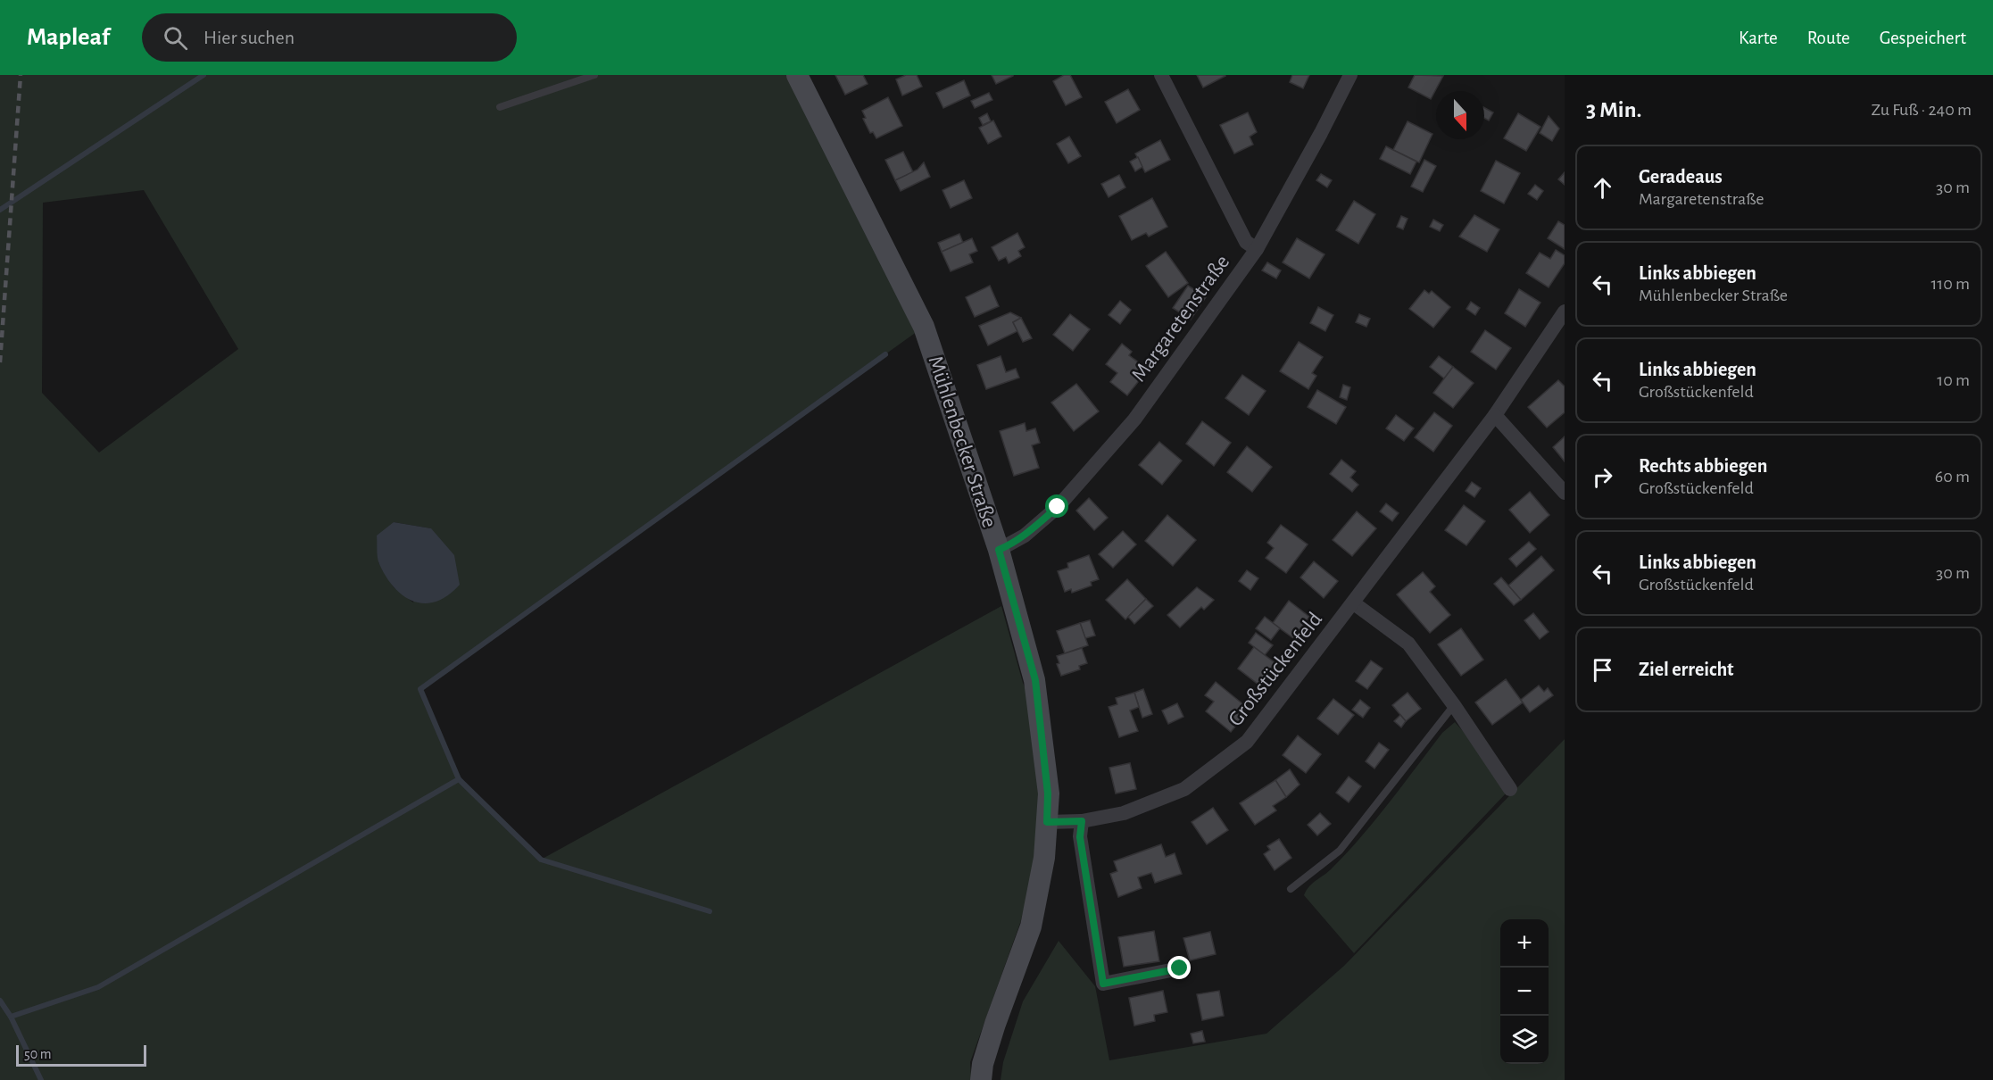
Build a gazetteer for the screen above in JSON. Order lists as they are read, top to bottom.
{
  "streets": {
    "main road": ["Mühlenbecker Straße"],
    "street": ["Margaretenstraße", "Großstückenfeld"]
  },
  "crossings": [
    ["Margaretenstraße", "Mühlenbecker Straße"],
    ["Mühlenbecker Straße", "Großstückenfeld"]
  ],
  "scale_bar": "50 m",
  "north": "bottom",
  "page": {
    "header": "Mapleaf",
    "search": "Hier suchen",
    "nav": ["Karte", "Route", "Gespeichert"],
    "heading": ["3 Min.", "Zu Fuß · 240 m"],
    "list": [
      ["Geradeaus", "Margaretenstraße", "30 m"],
      ["Links abbiegen", "Mühlenbecker Straße", "110 m"],
      ["Links abbiegen", "Großstückenfeld", "10 m"],
      ["Rechts abbiegen", "Großstückenfeld", "60 m"],
      ["Links abbiegen", "Großstückenfeld", "30 m"],
      "Ziel erreicht"
    ],
    "map_buttons": ["+", "−"],
    "scale": "50 m"
  }
}
